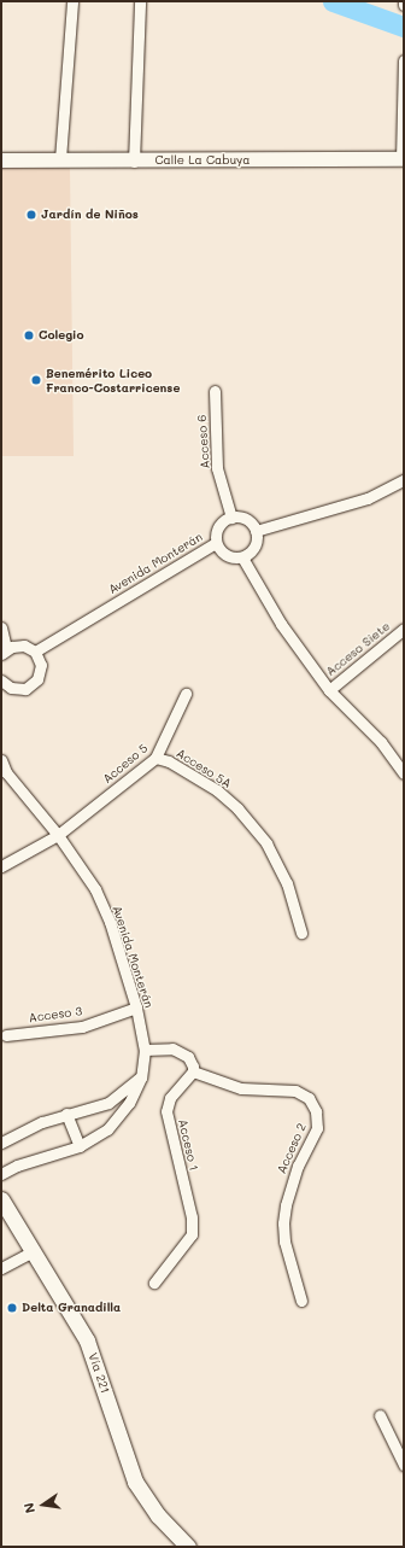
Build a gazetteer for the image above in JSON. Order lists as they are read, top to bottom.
{
  "streets": {
    "main road": ["Vía 221"],
    "street": [
      "Calle La Cabuya",
      "Acceso 6",
      "Avenida Monterán",
      "Acceso Siete",
      "Acceso 5",
      "Acceso 5A",
      "Acceso 3",
      "Acceso 1",
      "Acceso 2"
    ]
  },
  "crossings": [
    ["Acceso 6", "Avenida Monterán"],
    ["Avenida Monterán", "Acceso 5"],
    ["Avenida Monterán", "Acceso 3"],
    ["Acceso 5", "Acceso 5A"],
    ["Acceso 1", "Acceso 2"]
  ],
  "places": [
    "Jardín de Niños",
    "Colegio",
    "Benemérito Liceo Franco-Costarricense",
    "Delta Granadilla"
  ],
  "north": "left"
}
